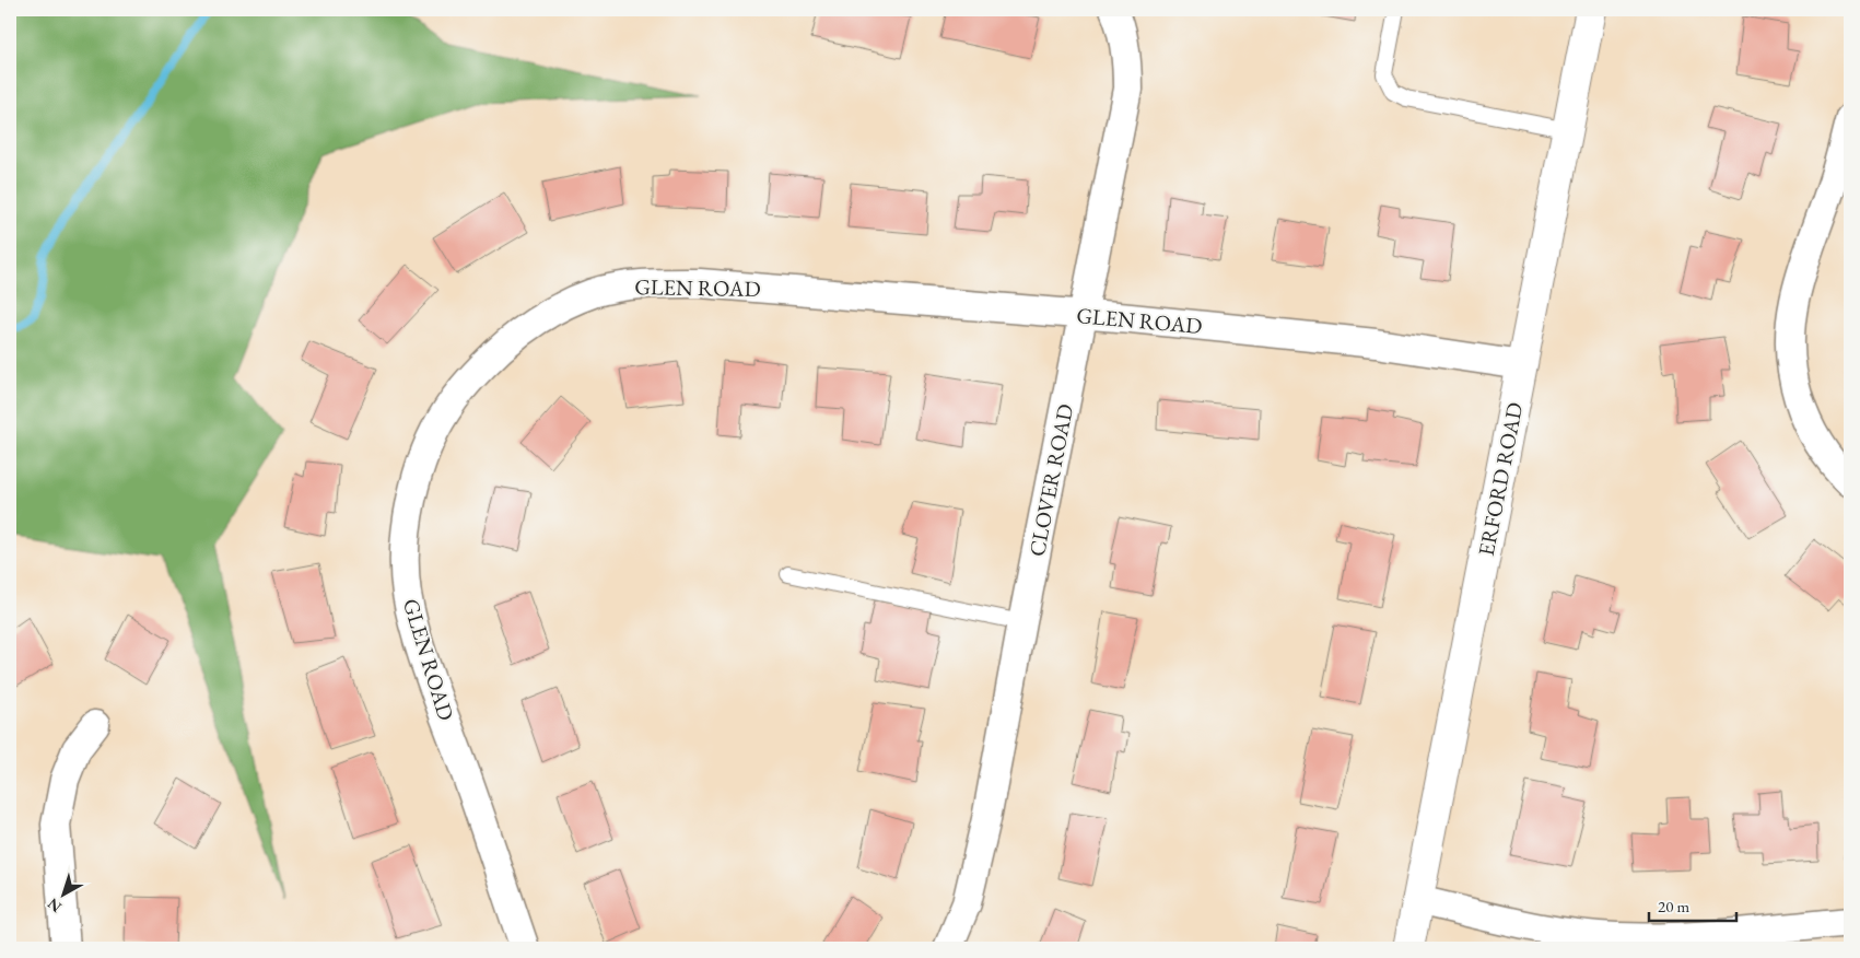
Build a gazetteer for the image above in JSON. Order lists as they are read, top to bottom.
{
  "streets": {
    "street": ["GLEN ROAD", "ERFORD ROAD", "CLOVER ROAD"]
  },
  "crossings": [
    ["GLEN ROAD", "ERFORD ROAD"],
    ["GLEN ROAD", "CLOVER ROAD"]
  ],
  "scale_bar": "20 m",
  "north": "bottom left"
}
